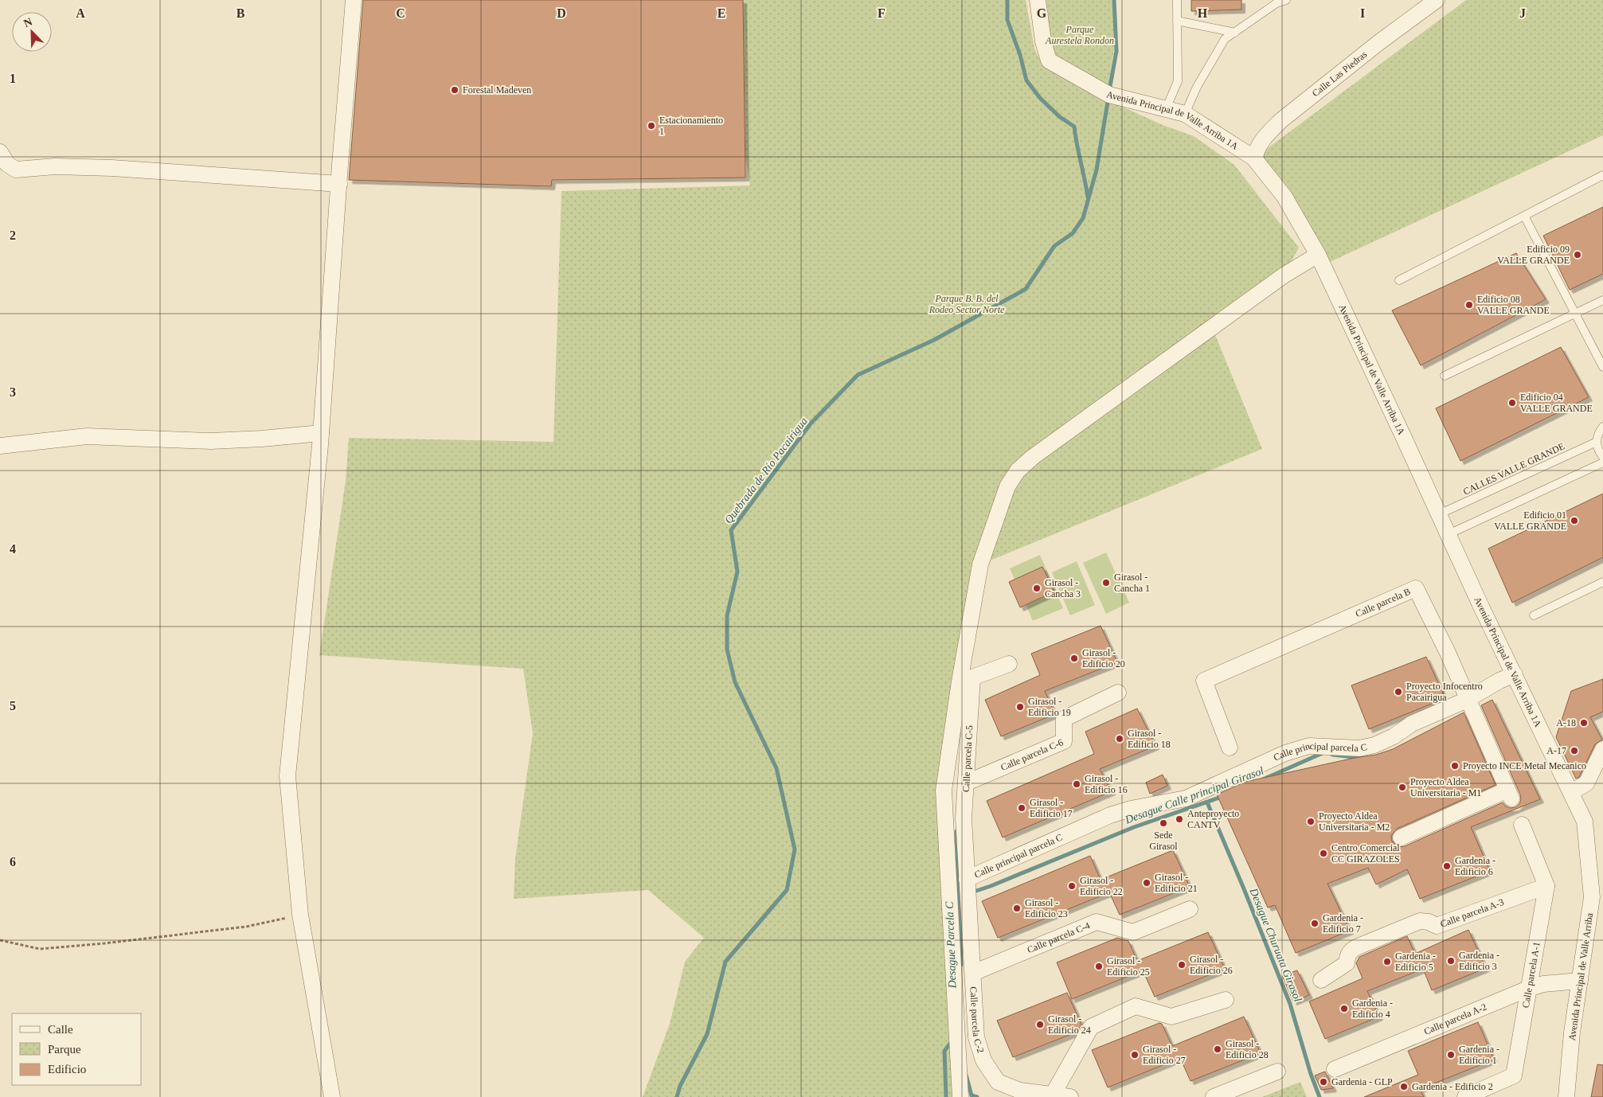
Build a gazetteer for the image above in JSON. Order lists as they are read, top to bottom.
{
  "streets": {
    "street": [
      "Calle Las Piedras",
      "Avenida Principal de Valle Arriba 1A",
      "Calle parcela B",
      "Calle principal parcela C",
      "Calle parcela C-6",
      "Calle parcela C-5",
      "Calle parcela A-3",
      "Calle parcela C-4",
      "Calle parcela A-1",
      "Avenida Principal de Valle Arriba",
      "Calle parcela A-2",
      "Calle parcela C-2"
    ],
    "lane": ["CALLES VALLE GRANDE"]
  },
  "crossings": [
    ["Calle Las Piedras", "Avenida Principal de Valle Arriba 1A"],
    ["Avenida Principal de Valle Arriba 1A", "CALLES VALLE GRANDE"],
    ["Avenida Principal de Valle Arriba 1A", "Calle principal parcela C"],
    ["Avenida Principal de Valle Arriba 1A", "Avenida Principal de Valle Arriba"],
    ["Calle parcela B", "Calle principal parcela C"],
    ["Calle principal parcela C", "Calle parcela C-5"],
    ["Calle principal parcela C", "Calle parcela C-2"],
    ["Calle parcela C-6", "Calle parcela C-5"],
    ["Calle parcela C-5", "Calle parcela C-2"],
    ["Calle parcela A-3", "Calle parcela A-1"],
    ["Calle parcela C-4", "Calle parcela C-2"],
    ["Calle parcela A-1", "Calle parcela A-2"],
    ["Avenida Principal de Valle Arriba", "Calle parcela A-2"]
  ],
  "water": [
    "Quebrada de Río Pacairigua",
    "Desague Calle principal Girasol",
    "Desague Parcela C",
    "Desague Churuata Girasol"
  ],
  "parks": ["Parque Aurestela Rondon", "Parque B. B. del Rodeo Sector Norte"],
  "places": [
    "Forestal Madeven",
    "Estacionamiento 1",
    "Edificio 09 VALLE GRANDE",
    "Edificio 08 VALLE GRANDE",
    "Edificio 04 VALLE GRANDE",
    "Edificio 01 VALLE GRANDE",
    "Girasol - Cancha 1",
    "Girasol - Cancha 3",
    "Girasol - Edificio 20",
    "Proyecto Infocentro Pacairigua",
    "Girasol - Edificio 19",
    "A-18",
    "Girasol - Edificio 18",
    "A-17",
    "Proyecto INCE Metal Mecanico",
    "Girasol - Edificio 16",
    "Proyecto Aldea Universitaria - M1",
    "Girasol - Edificio 17",
    "Anteproyecto CANTV",
    "Proyecto Aldea Universitaria - M2",
    "Sede Girasol",
    "Centro Comercial CC GIRAZOLES",
    "Gardenia - Edificio 6",
    "Girasol - Edificio 21",
    "Girasol - Edificio 22",
    "Girasol - Edificio 23",
    "Gardenia - Edificio 7",
    "Gardenia - Edificio 3",
    "Gardenia - Edificio 5",
    "Girasol - Edificio 26",
    "Girasol - Edificio 25",
    "Gardenia - Edificio 4",
    "Girasol - Edificio 24",
    "Girasol - Edificio 28",
    "Girasol - Edificio 27",
    "Gardenia - Edificio 1",
    "Gardenia - GLP",
    "Gardenia - Edificio 2"
  ],
  "legend": ["Calle", "Parque", "Edificio"],
  "north": "top left",
  "grid": {
    "columns": [
      "A",
      "B",
      "C",
      "D",
      "E",
      "F",
      "G",
      "H",
      "I",
      "J"
    ],
    "rows": [
      "1",
      "2",
      "3",
      "4",
      "5",
      "6"
    ]
  }
}
